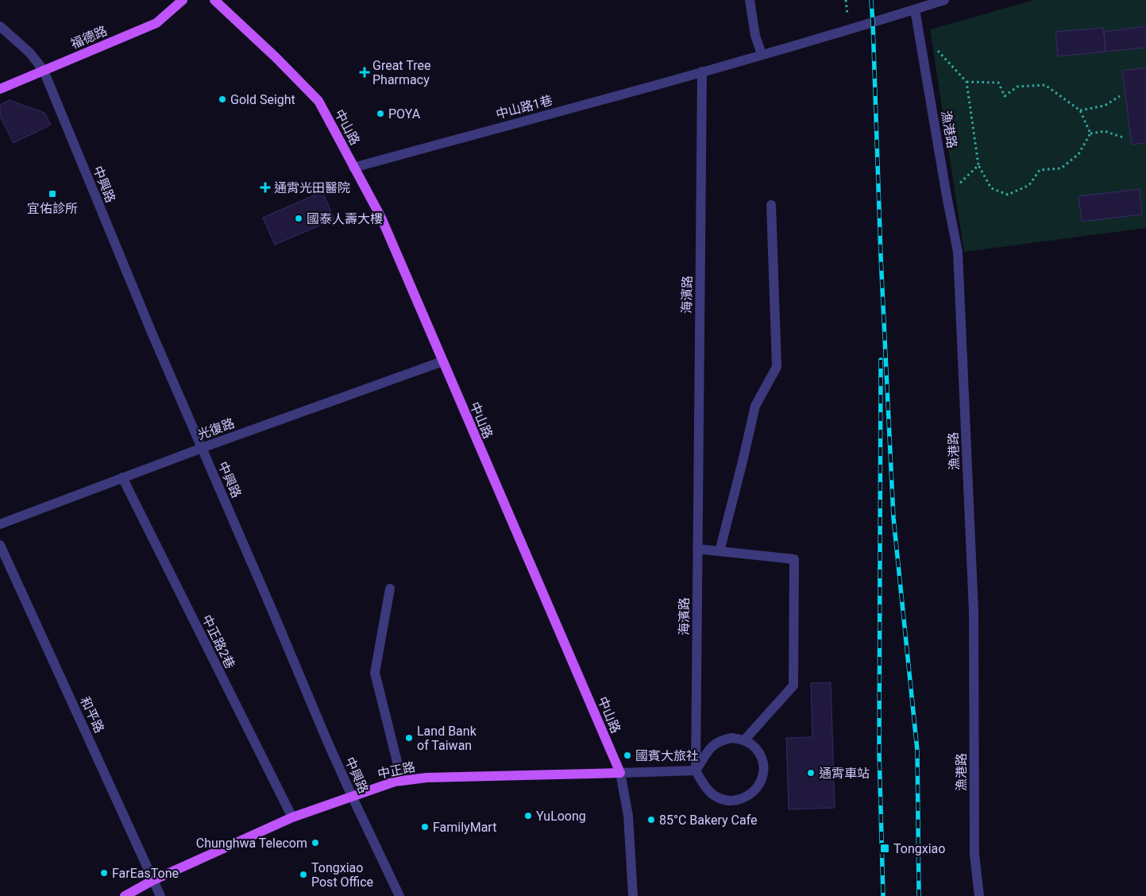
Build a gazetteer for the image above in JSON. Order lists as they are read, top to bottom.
{
  "streets": {
    "main road": ["福德路", "中山路", "中正路"],
    "street": [
      "中山路1巷",
      "漁港路",
      "中興路",
      "海濱路",
      "光復路",
      "中正路2巷",
      "和平路"
    ]
  },
  "crossings": [
    ["福德路", "中興路"],
    ["中山路1巷", "中山路"],
    ["中山路1巷", "海濱路"],
    ["中山路", "光復路"],
    ["中山路", "中正路"],
    ["中興路", "光復路"],
    ["中興路", "中正路"],
    ["海濱路", "中正路"],
    ["光復路", "中正路2巷"],
    ["中正路2巷", "中正路"],
    ["和平路", "中正路"]
  ],
  "places": {
    "health": ["Great Tree Pharmacy", "通霄光田醫院"],
    "other": [
      "Gold Seight",
      "POYA",
      "國泰人壽大樓",
      "Land Bank of Taiwan",
      "國賓大旅社",
      "通霄車站",
      "YuLoong",
      "85°C Bakery Cafe",
      "FamilyMart",
      "Chunghwa Telecom",
      "FarEasTone",
      "Tongxiao Post Office"
    ],
    "transit": ["宜佑診所", "Tongxiao"]
  }
}
